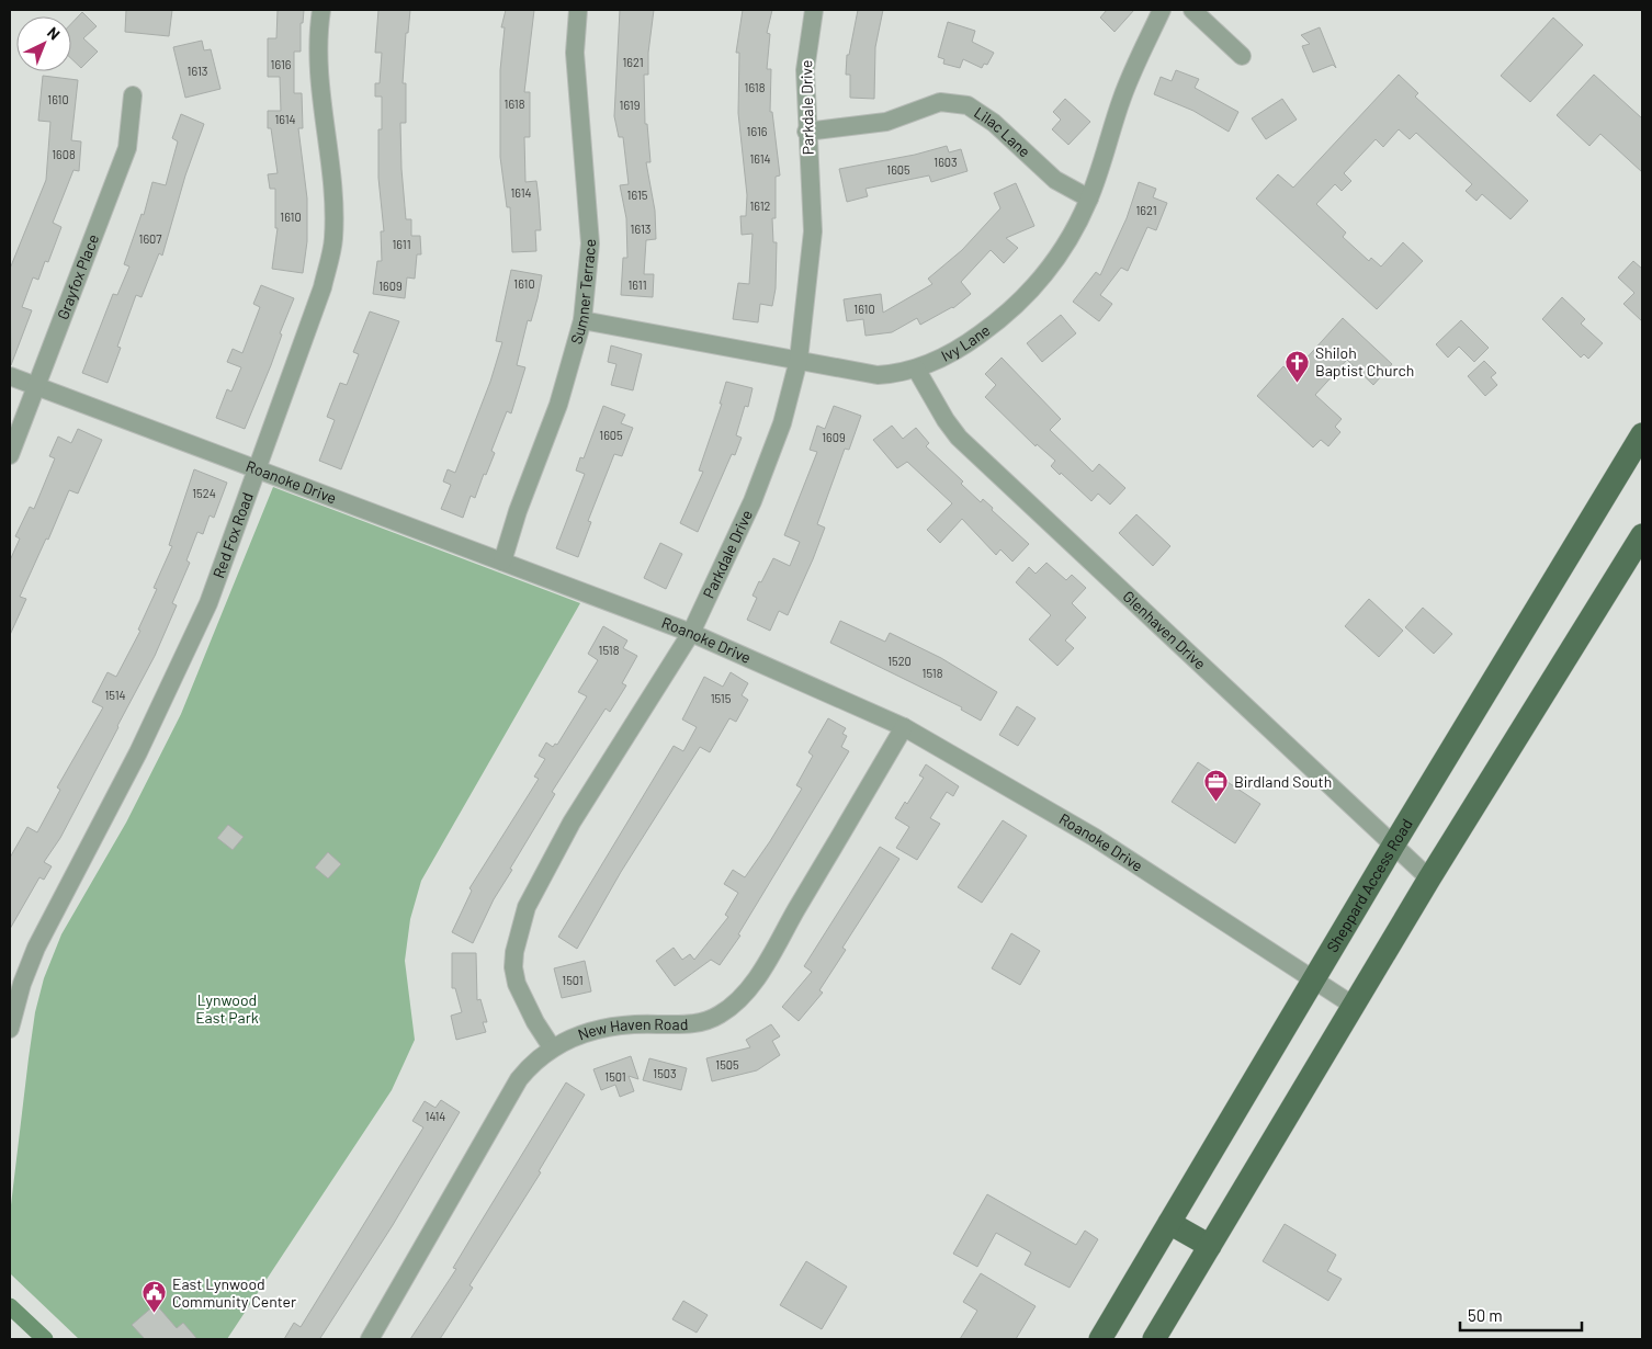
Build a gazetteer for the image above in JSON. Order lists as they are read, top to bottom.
{
  "streets": {
    "main road": ["Sheppard Access Road"],
    "street": [
      "Parkdale Drive",
      "Lilac Lane",
      "Grayfox Place",
      "Sumner Terrace",
      "Ivy Lane",
      "Roanoke Drive",
      "Red Fox Road",
      "Glenhaven Drive",
      "New Haven Road"
    ]
  },
  "crossings": [
    ["Parkdale Drive", "Lilac Lane"],
    ["Parkdale Drive", "Ivy Lane"],
    ["Parkdale Drive", "Roanoke Drive"],
    ["Parkdale Drive", "New Haven Road"],
    ["Lilac Lane", "Ivy Lane"],
    ["Grayfox Place", "Roanoke Drive"],
    ["Sumner Terrace", "Ivy Lane"],
    ["Sumner Terrace", "Roanoke Drive"],
    ["Ivy Lane", "Glenhaven Drive"],
    ["Roanoke Drive", "Red Fox Road"],
    ["Roanoke Drive", "Sheppard Access Road"],
    ["Roanoke Drive", "New Haven Road"],
    ["Glenhaven Drive", "Sheppard Access Road"]
  ],
  "parks": ["Lynwood East Park"],
  "places": {
    "church": ["Shiloh Baptist Church"],
    "office": ["Birdland South"],
    "public building": ["East Lynwood Community Center"]
  },
  "house_numbers": [
    "1621",
    "1616",
    "1613",
    "1618",
    "1610",
    "1618",
    "1619",
    "1614",
    "1616",
    "1608",
    "1614",
    "1603",
    "1605",
    "1614",
    "1615",
    "1612",
    "1621",
    "1610",
    "1613",
    "1607",
    "1611",
    "1610",
    "1611",
    "1609",
    "1610",
    "1605",
    "1609",
    "1524",
    "1518",
    "1520",
    "1518",
    "1514",
    "1515",
    "1501",
    "1505",
    "1503",
    "1501",
    "1414"
  ],
  "scale_bar": "50 m",
  "north": "top right"
}
